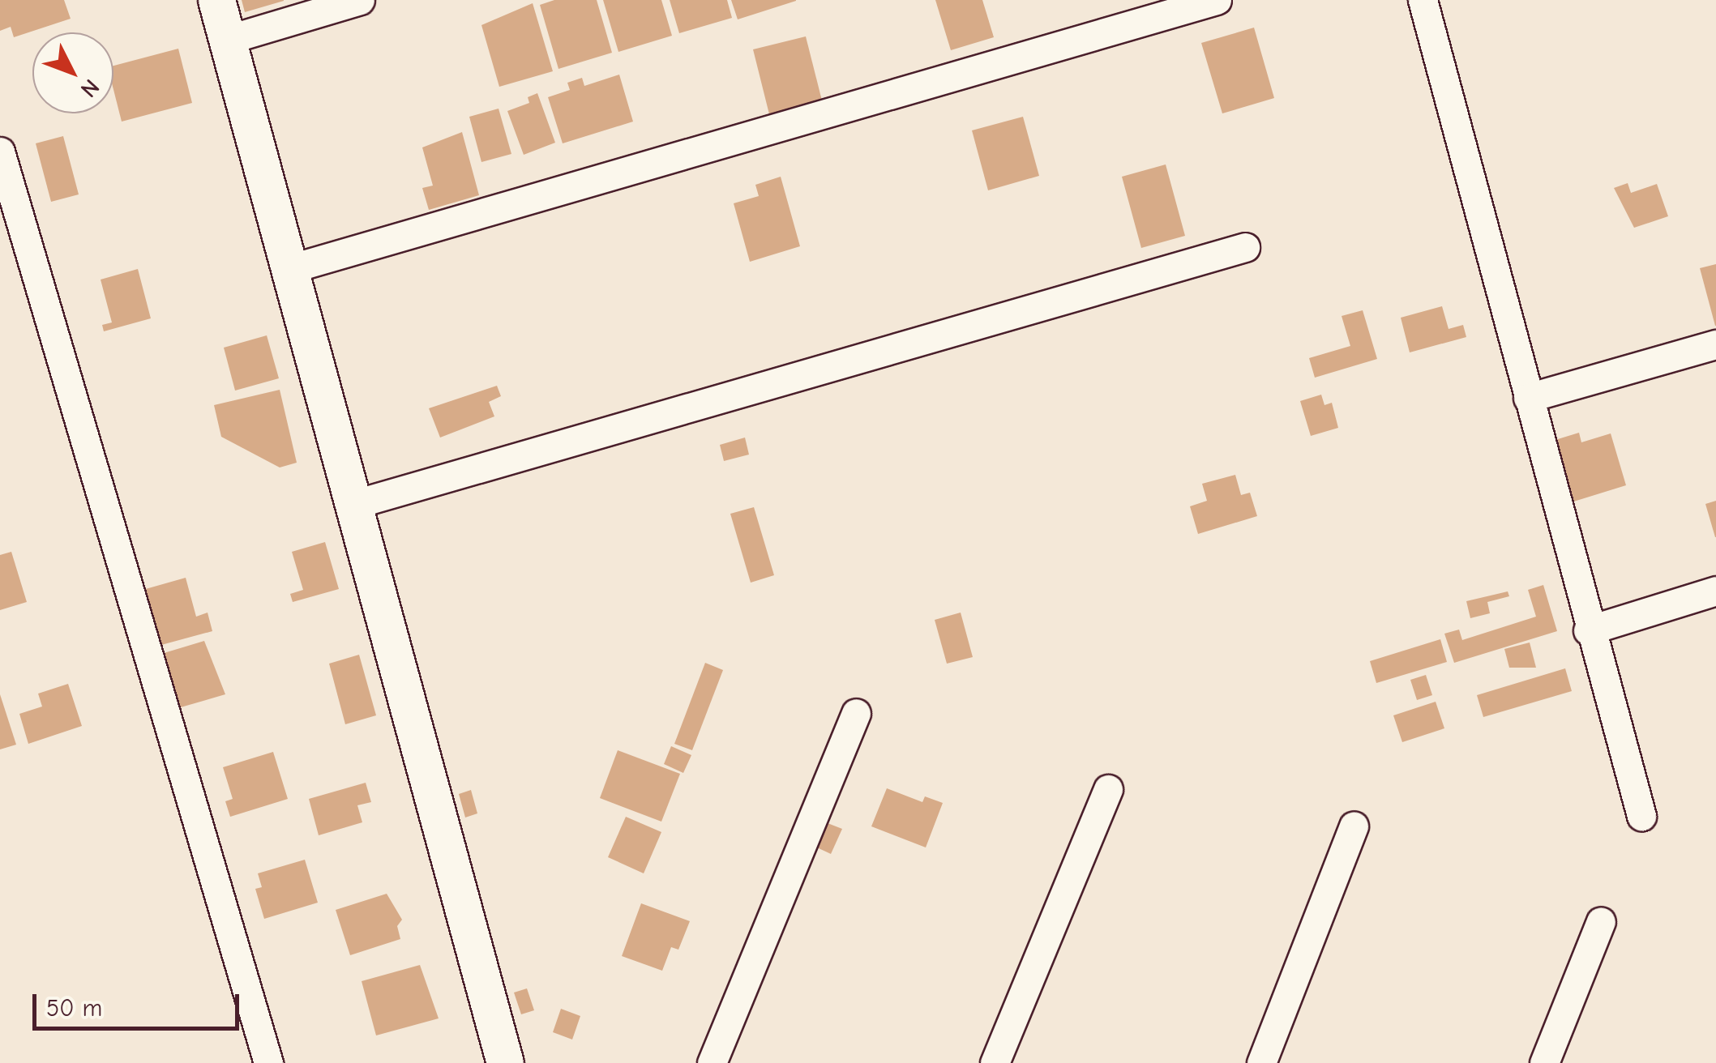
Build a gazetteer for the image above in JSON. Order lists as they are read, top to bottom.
{
  "scale_bar": "50 m",
  "north": "bottom right"
}
